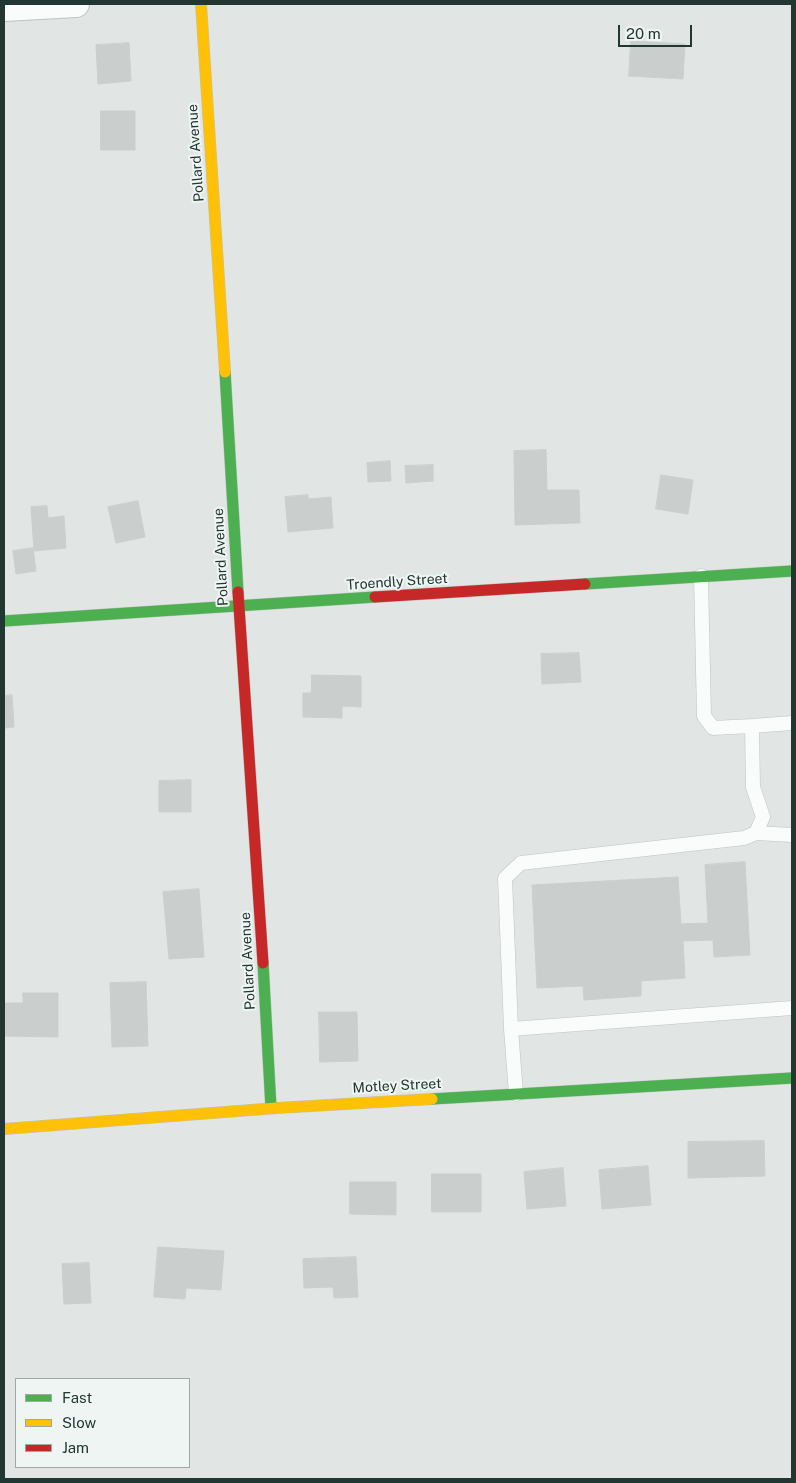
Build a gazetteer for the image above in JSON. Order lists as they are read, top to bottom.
{
  "streets": {
    "street": ["Pollard Avenue", "Troendly Street", "Motley Street"]
  },
  "crossings": [
    ["Pollard Avenue", "Troendly Street"],
    ["Pollard Avenue", "Motley Street"]
  ],
  "legend": ["Fast", "Slow", "Jam"],
  "scale_bar": "20 m"
}
